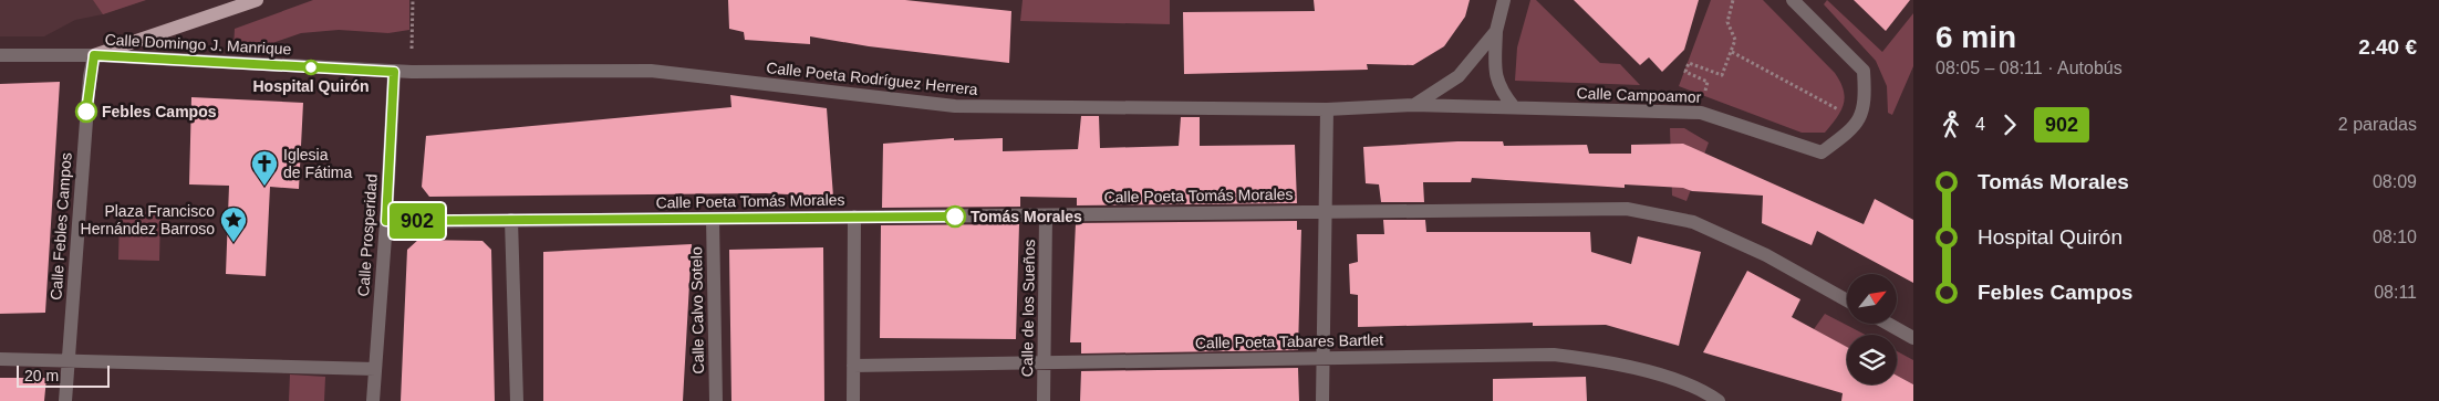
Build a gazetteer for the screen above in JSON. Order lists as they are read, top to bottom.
{
  "streets": {
    "street": [
      "Calle Domingo J. Manrique",
      "Calle Poeta Rodríguez Herrera",
      "Calle Campoamor",
      "Calle Poeta Tomás Morales",
      "Calle Febles Campos",
      "Calle Prosperidad",
      "Calle de los Sueños",
      "Calle Calvo Sotelo",
      "Calle Poeta Tabares Bartlet"
    ]
  },
  "crossings": [
    ["Calle Domingo J. Manrique", "Calle Poeta Rodríguez Herrera"],
    ["Calle Domingo J. Manrique", "Calle Febles Campos"],
    ["Calle Domingo J. Manrique", "Calle Prosperidad"],
    ["Calle Poeta Rodríguez Herrera", "Calle Campoamor"],
    ["Calle Poeta Rodríguez Herrera", "Calle Prosperidad"],
    ["Calle Poeta Tomás Morales", "Calle Prosperidad"],
    ["Calle Poeta Tomás Morales", "Calle de los Sueños"],
    ["Calle Poeta Tomás Morales", "Calle Calvo Sotelo"],
    ["Calle de los Sueños", "Calle Poeta Tabares Bartlet"]
  ],
  "places": {
    "other": ["Hospital Quirón", "Febles Campos", "Tomás Morales"],
    "church": ["Iglesia de Fátima"],
    "place": ["Plaza Francisco Hernández Barroso"]
  },
  "lines": ["bus line 902"],
  "scale_bar": "20 m",
  "north": "top right",
  "page": {
    "on_map": "902",
    "heading": ["6 min", "08:05 – 08:11 · Autobús", "2.40 €"],
    "legs": ["4", "902", "2 paradas"],
    "list": [
      {
        "name": "Tomás Morales",
        "value": "08:09"
      },
      {
        "name": "Hospital Quirón",
        "value": "08:10"
      },
      {
        "name": "Febles Campos",
        "value": "08:11"
      }
    ],
    "scale": "20 m"
  }
}
